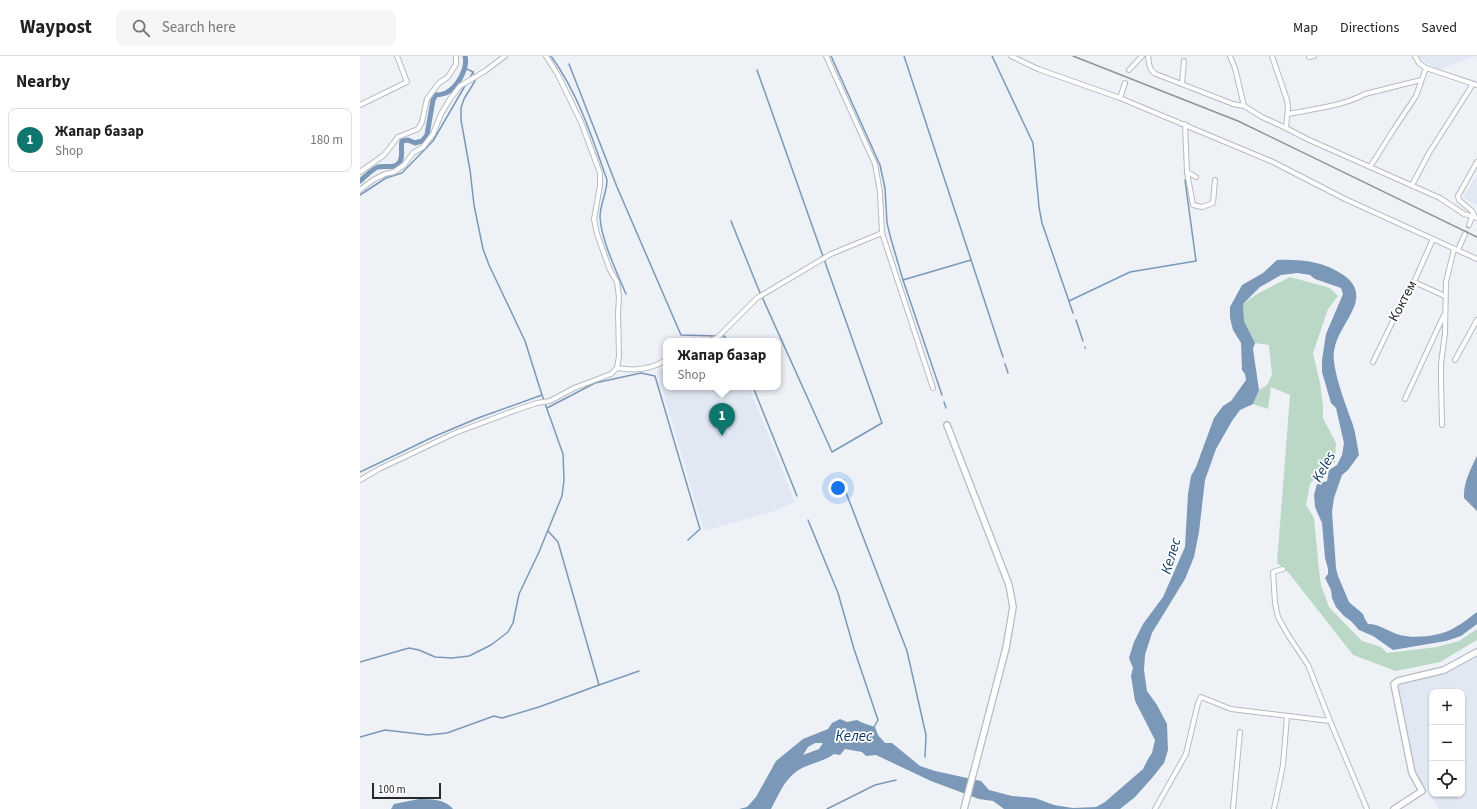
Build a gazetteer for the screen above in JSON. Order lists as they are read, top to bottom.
{
  "streets": {
    "street": ["Коктем"]
  },
  "water": ["Keles", "Келес"],
  "scale_bar": "100 m",
  "page": {
    "header": "Waypost",
    "search": "Search here",
    "nav": ["Map", "Directions", "Saved"],
    "heading": "Nearby",
    "list": [
      {
        "mark": "1",
        "name": "Жапар базар",
        "note": "Shop",
        "value": "180 m"
      }
    ],
    "popup": ["Жапар базар", "Shop"],
    "pins": "1",
    "map_buttons": ["+", "−"],
    "scale": "100 m"
  }
}
